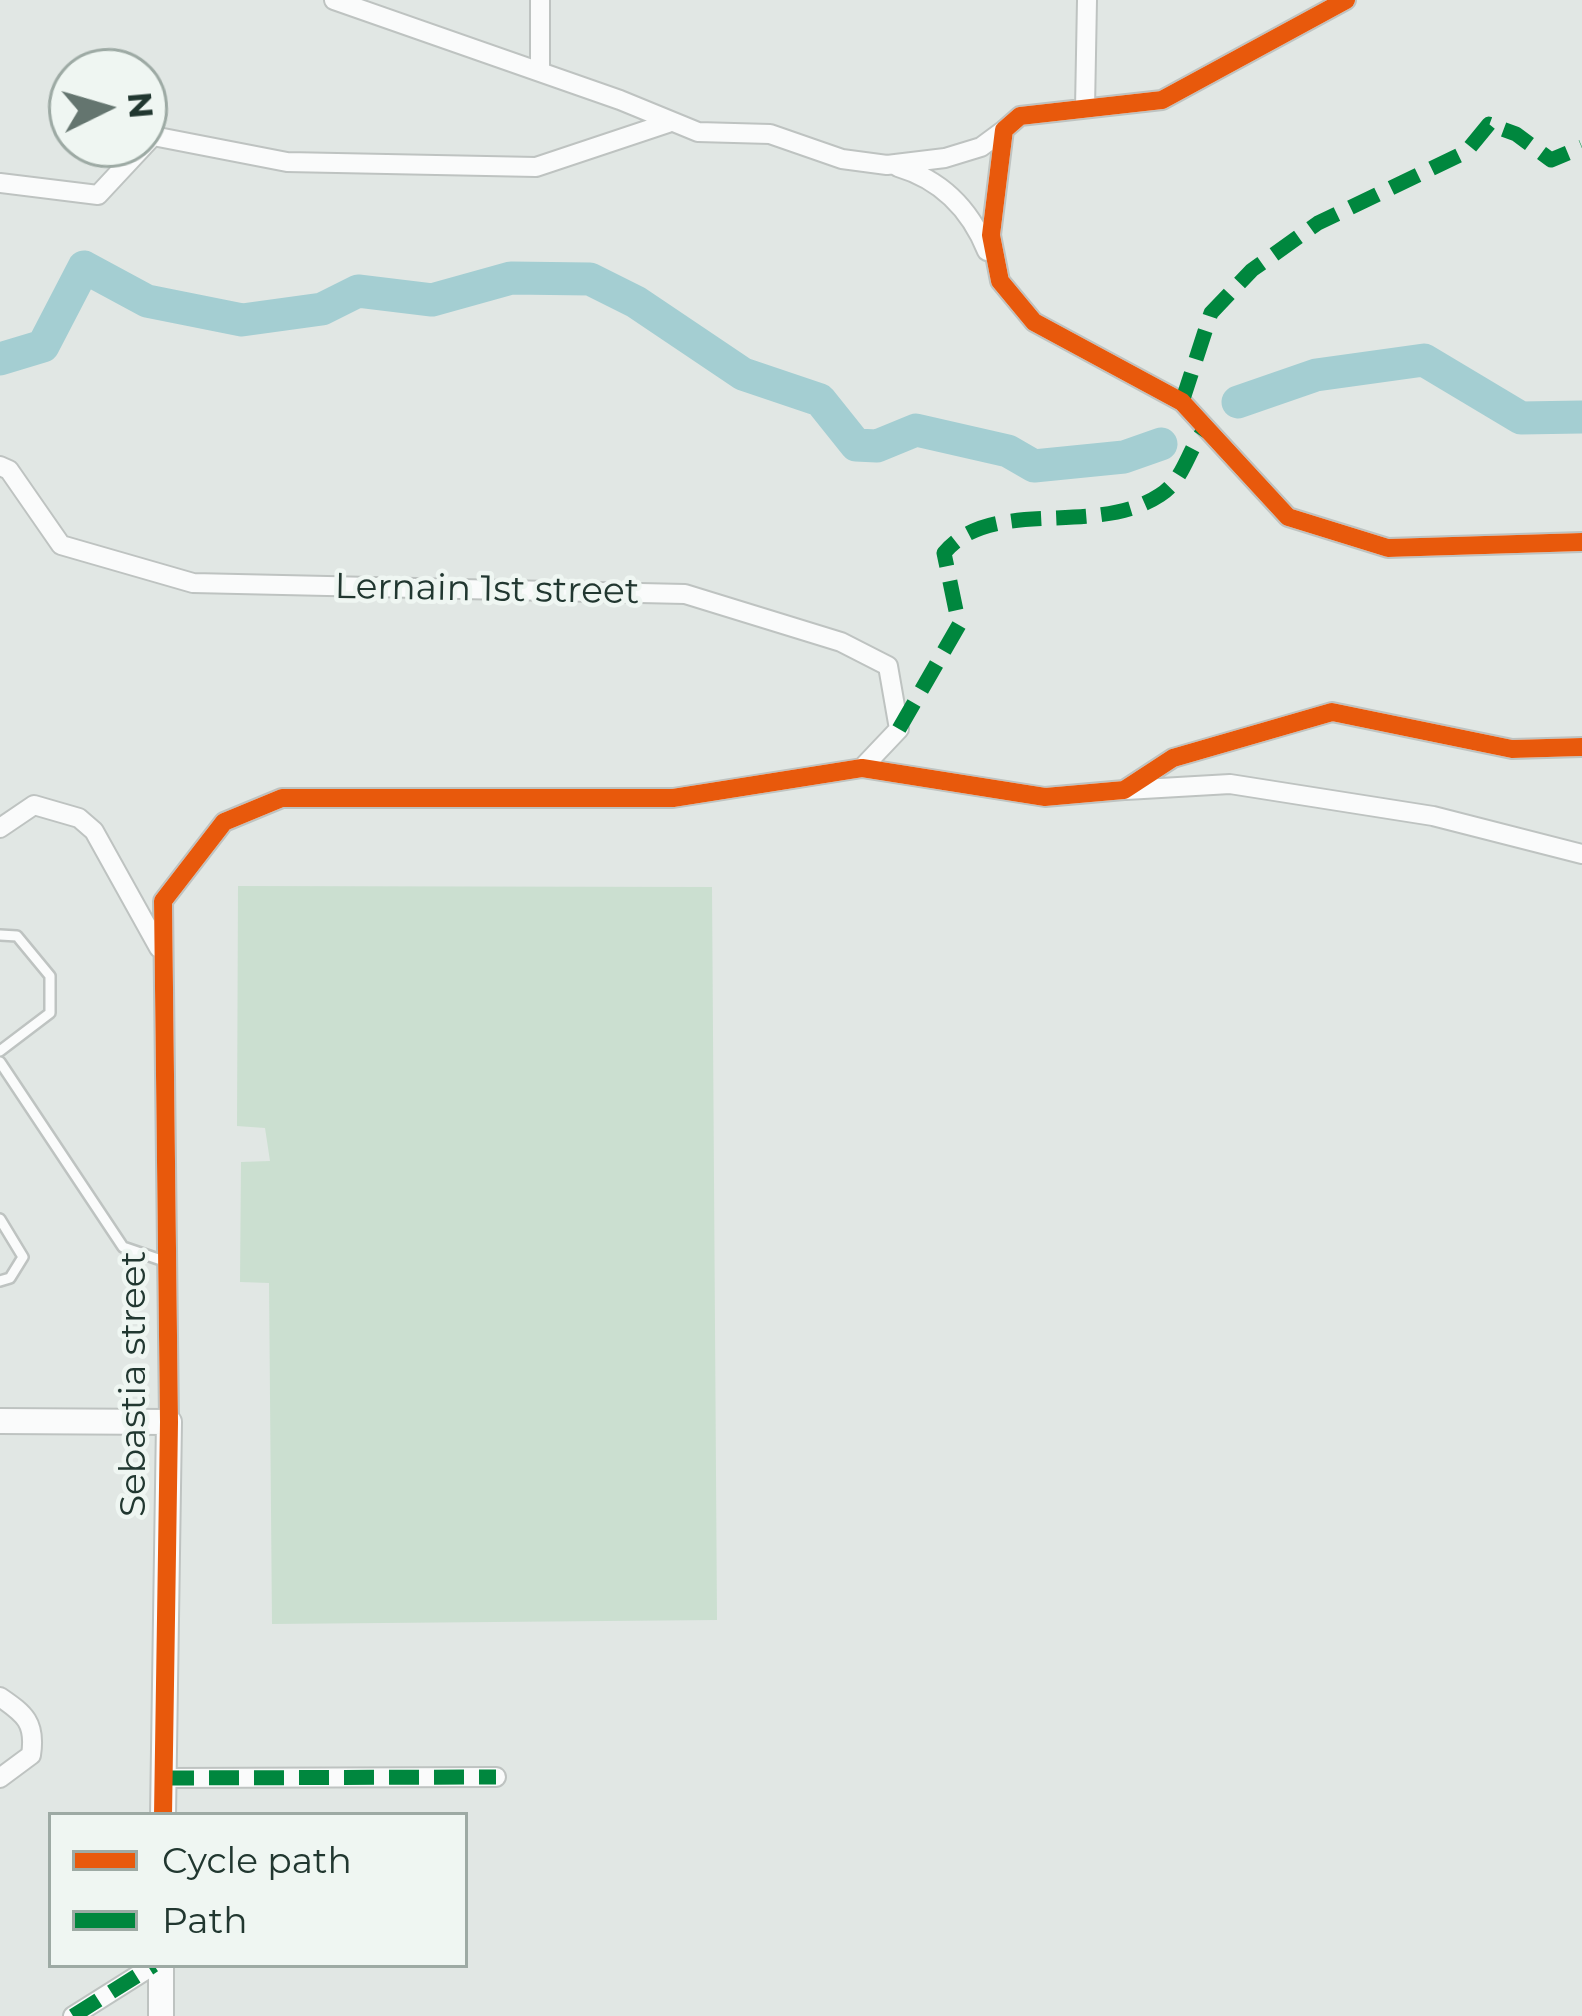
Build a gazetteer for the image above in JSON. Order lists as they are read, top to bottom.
{
  "streets": {
    "street": ["Lernain 1st street", "Sebastia street"]
  },
  "crossings": [
    ["Lernain 1st street", "Sebastia street"]
  ],
  "legend": ["Cycle path", "Path"],
  "north": "right"
}
